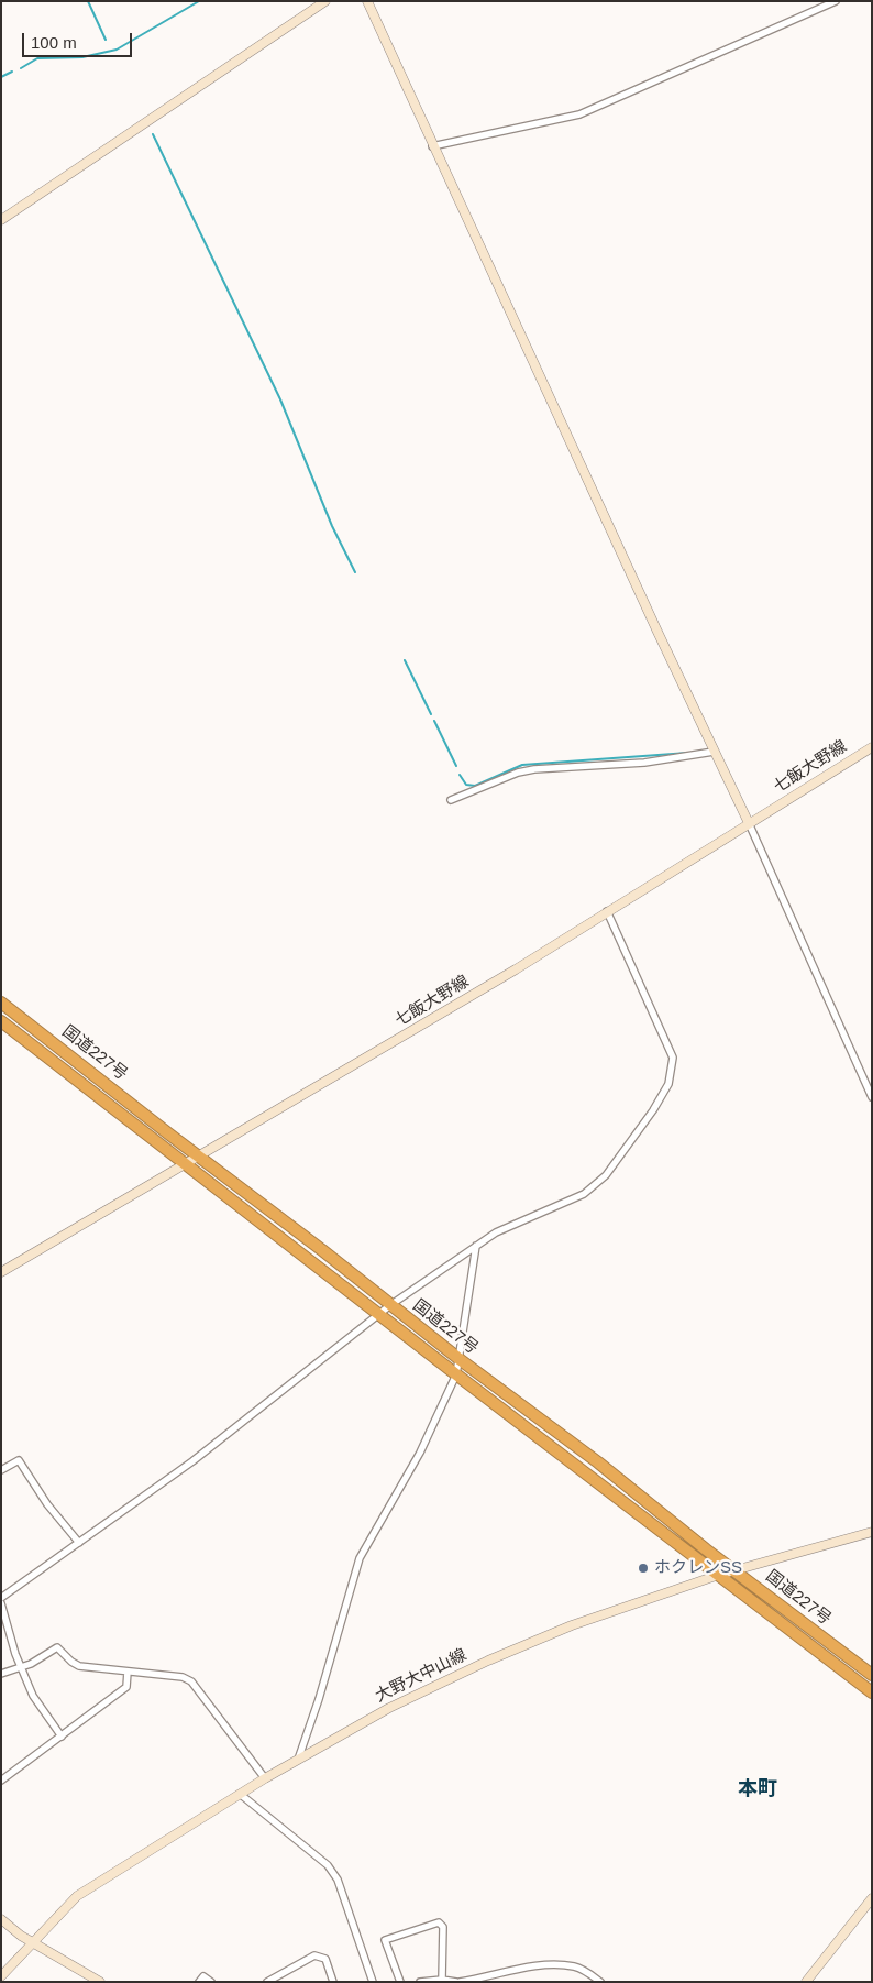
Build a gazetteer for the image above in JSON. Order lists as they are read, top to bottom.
{
  "streets": {
    "highway": ["国道227号"],
    "main road": ["七飯大野線", "大野大中山線"]
  },
  "crossings": [
    ["七飯大野線", "国道227号"],
    ["国道227号", "大野大中山線"]
  ],
  "districts": ["本町"],
  "places": ["ホクレンSS"],
  "scale_bar": "100 m"
}
